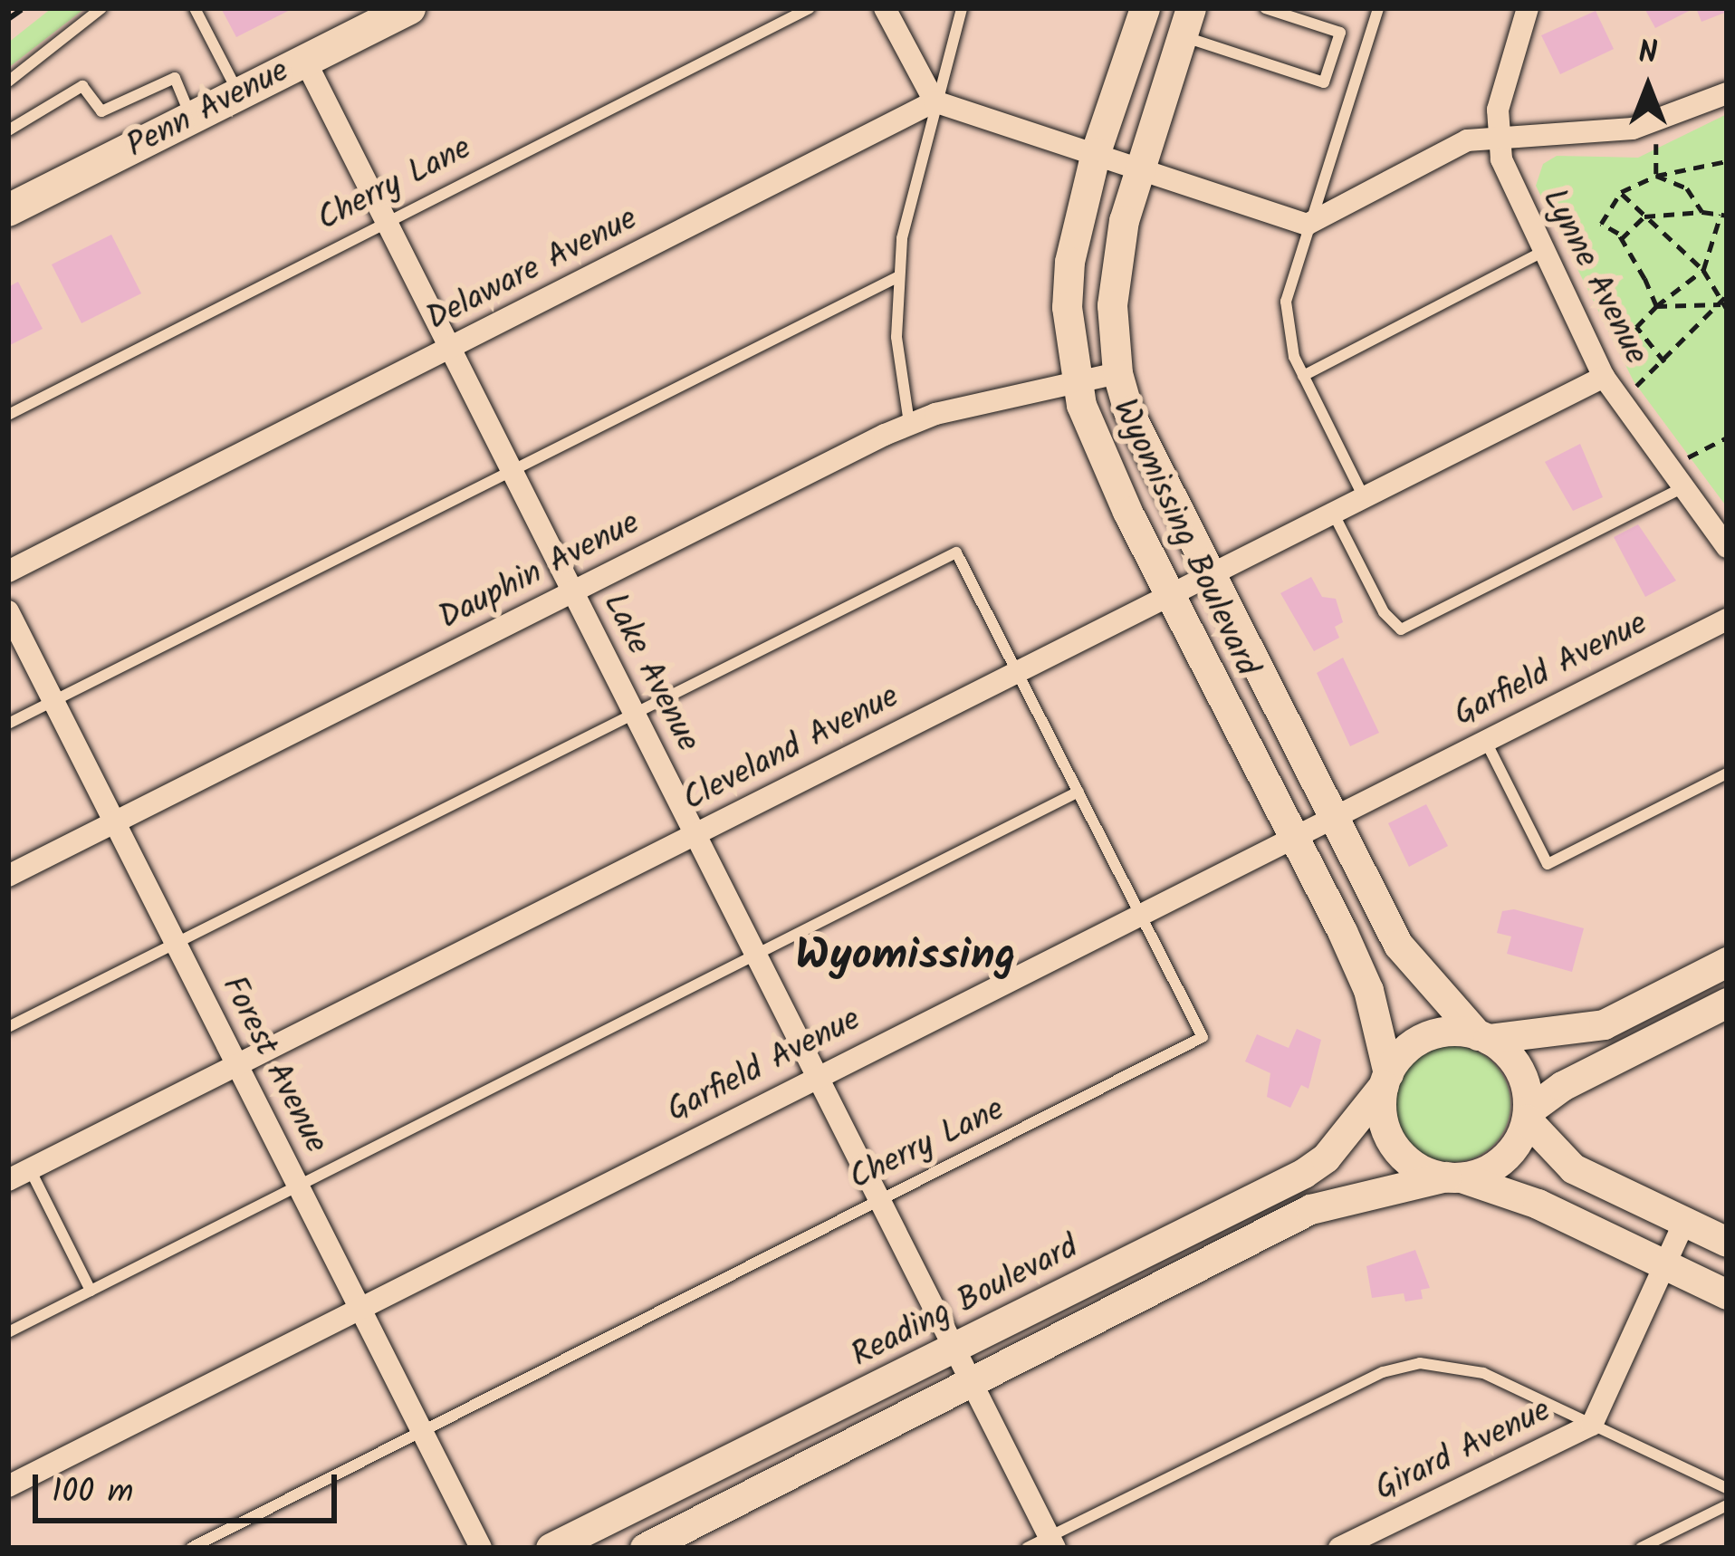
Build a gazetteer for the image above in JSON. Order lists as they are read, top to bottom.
{
  "streets": {
    "main road": ["Penn Avenue", "Wyomissing Boulevard", "Reading Boulevard"],
    "street": [
      "Delaware Avenue",
      "Lynne Avenue",
      "Dauphin Avenue",
      "Garfield Avenue",
      "Lake Avenue",
      "Cleveland Avenue",
      "Forest Avenue",
      "Girard Avenue"
    ],
    "lane": ["Cherry Lane"]
  },
  "crossings": [
    ["Penn Avenue", "Lake Avenue"],
    ["Cherry Lane", "Garfield Avenue"],
    ["Cherry Lane", "Lake Avenue"],
    ["Cherry Lane", "Cleveland Avenue"],
    ["Cherry Lane", "Forest Avenue"],
    ["Delaware Avenue", "Lake Avenue"],
    ["Lynne Avenue", "Cleveland Avenue"],
    ["Wyomissing Boulevard", "Dauphin Avenue"],
    ["Wyomissing Boulevard", "Garfield Avenue"],
    ["Wyomissing Boulevard", "Cleveland Avenue"],
    ["Wyomissing Boulevard", "Reading Boulevard"],
    ["Dauphin Avenue", "Lake Avenue"],
    ["Dauphin Avenue", "Forest Avenue"],
    ["Garfield Avenue", "Lake Avenue"],
    ["Garfield Avenue", "Forest Avenue"],
    ["Lake Avenue", "Cleveland Avenue"],
    ["Lake Avenue", "Reading Boulevard"],
    ["Cleveland Avenue", "Forest Avenue"]
  ],
  "districts": ["Wyomissing"],
  "scale_bar": "100 m",
  "north": "top"
}
